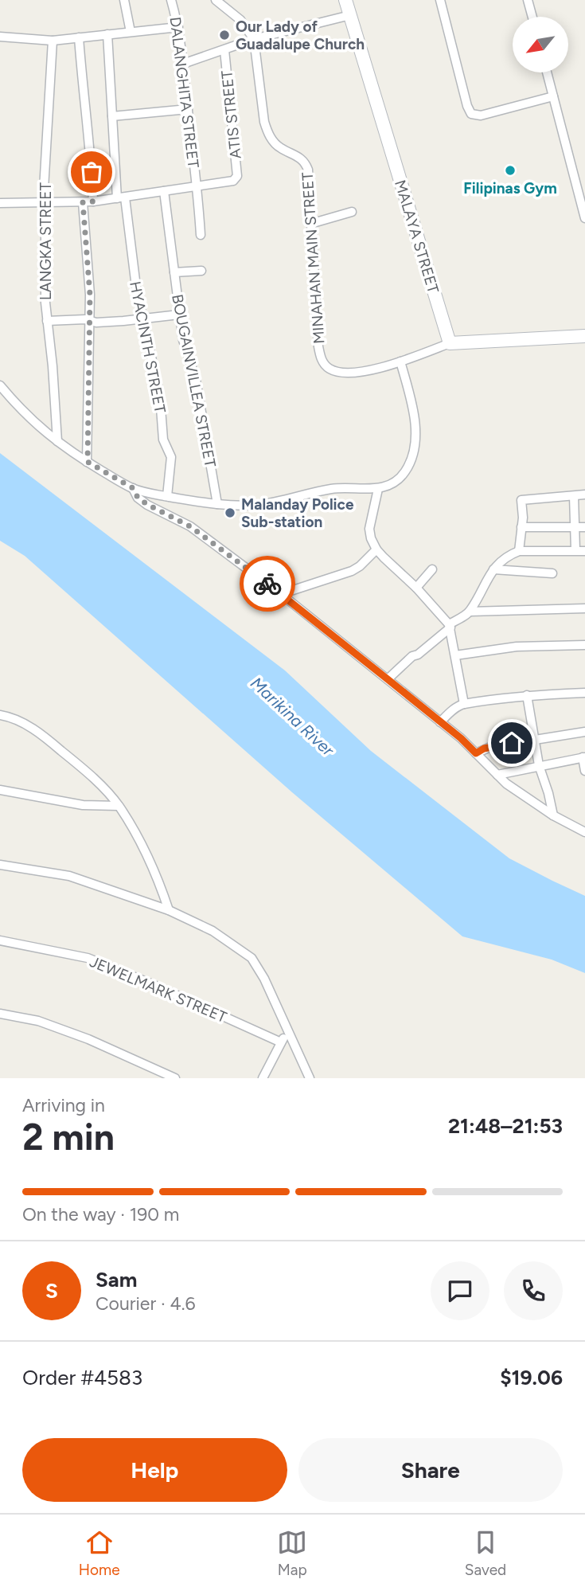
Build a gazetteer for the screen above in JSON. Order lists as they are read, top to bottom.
{
  "streets": {
    "street": [
      "DALANGHITA STREET",
      "ATIS STREET",
      "MALAYA STREET",
      "LANGKA STREET",
      "MINAHAN MAIN STREET",
      "HYACINTH STREET",
      "BOUGAINVILLEA STREET",
      "JEWELMARK STREET"
    ]
  },
  "crossings": [
    ["DALANGHITA STREET", "ATIS STREET"],
    ["MALAYA STREET", "MINAHAN MAIN STREET"]
  ],
  "water": ["Marikina River"],
  "places": ["Our Lady of Guadalupe Church", "Filipinas Gym", "Malanday Police Sub-station"],
  "north": "bottom left",
  "page": {
    "heading": ["2 min", "Arriving in", "21:48–21:53"],
    "panel": [
      "Sam",
      "Courier · 4.6",
      "Order #4583",
      "$19.06"
    ],
    "bar": "On the way · 190 m",
    "round": "S",
    "buttons": ["Help", "Share"],
    "tabs": ["Home", "Map", "Saved"]
  }
}
